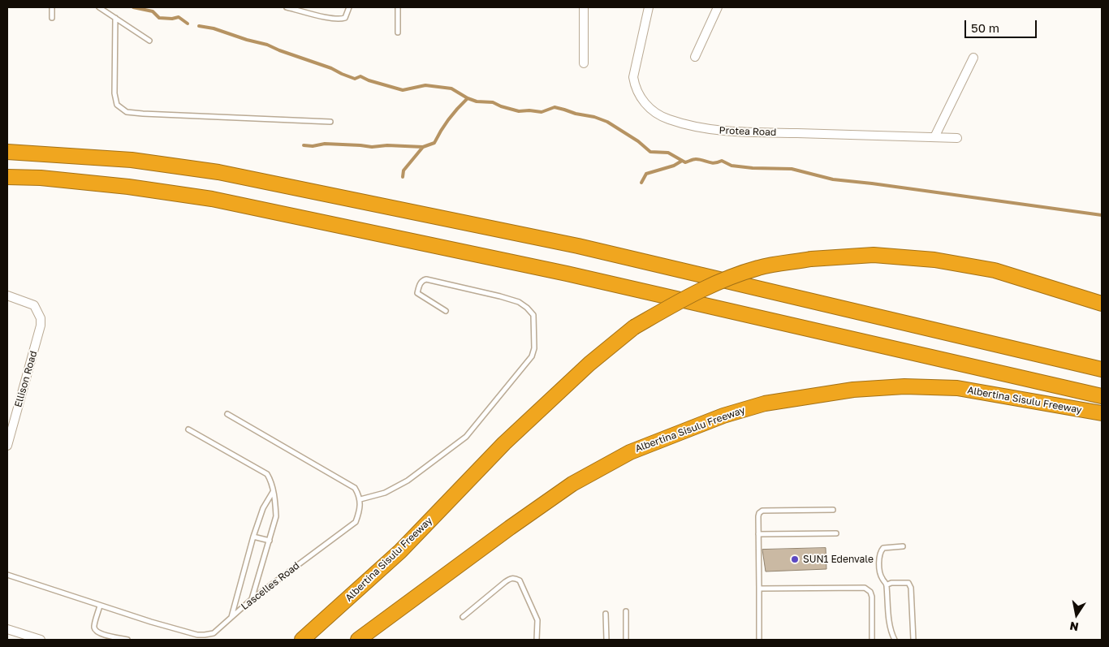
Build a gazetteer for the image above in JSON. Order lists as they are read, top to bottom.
{
  "streets": {
    "highway": ["Albertina Sisulu Freeway"],
    "street": ["Protea Road", "Ellison Road"],
    "lane": ["Lascelles Road"]
  },
  "places": ["SUN1 Edenvale"],
  "scale_bar": "50 m",
  "north": "bottom"
}
